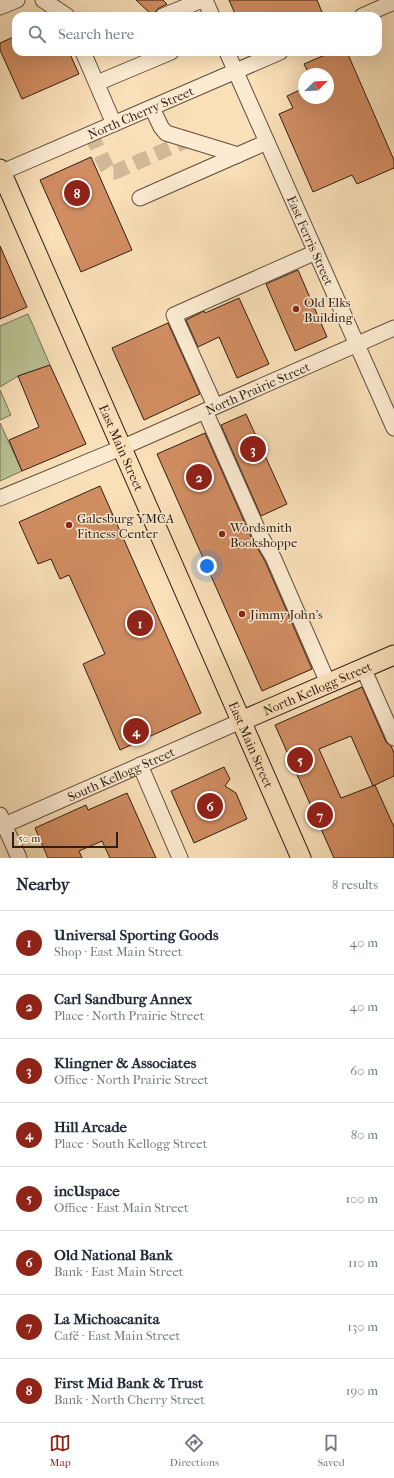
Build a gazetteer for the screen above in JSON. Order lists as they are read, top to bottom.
{
  "streets": {
    "main road": ["East Main Street", "North Kellogg Street"],
    "street": [
      "North Cherry Street",
      "East Ferris Street",
      "North Prairie Street",
      "South Kellogg Street"
    ]
  },
  "crossings": [
    ["North Cherry Street", "East Ferris Street"],
    ["North Cherry Street", "East Main Street"],
    ["East Ferris Street", "North Prairie Street"],
    ["North Prairie Street", "East Main Street"],
    ["East Main Street", "North Kellogg Street"],
    ["East Main Street", "South Kellogg Street"],
    ["North Kellogg Street", "South Kellogg Street"]
  ],
  "places": [
    "Old Elks Building",
    "Galesburg YMCA Fitness Center",
    "Wordsmith Bookshoppe",
    "Jimmy John's"
  ],
  "scale_bar": "50 m",
  "north": "top right",
  "page": {
    "search": "Search here",
    "pins": [
      "8",
      "3",
      "2",
      "1",
      "4",
      "5",
      "6",
      "7"
    ],
    "scale": "50 m",
    "heading": ["Nearby", "8 results"],
    "list": [
      {
        "mark": "1",
        "name": "Universal Sporting Goods",
        "note": "Shop · East Main Street",
        "value": "40 m"
      },
      {
        "mark": "2",
        "name": "Carl Sandburg Annex",
        "note": "Place · North Prairie Street",
        "value": "40 m"
      },
      {
        "mark": "3",
        "name": "Klingner & Associates",
        "note": "Office · North Prairie Street",
        "value": "60 m"
      },
      {
        "mark": "4",
        "name": "Hill Arcade",
        "note": "Place · South Kellogg Street",
        "value": "80 m"
      },
      {
        "mark": "5",
        "name": "incUspace",
        "note": "Office · East Main Street",
        "value": "100 m"
      },
      {
        "mark": "6",
        "name": "Old National Bank",
        "note": "Bank · East Main Street",
        "value": "110 m"
      },
      {
        "mark": "7",
        "name": "La Michoacanita",
        "note": "Café · East Main Street",
        "value": "130 m"
      },
      {
        "mark": "8",
        "name": "First Mid Bank & Trust",
        "note": "Bank · North Cherry Street",
        "value": "190 m"
      }
    ],
    "nav": ["Map", "Directions", "Saved"]
  }
}
